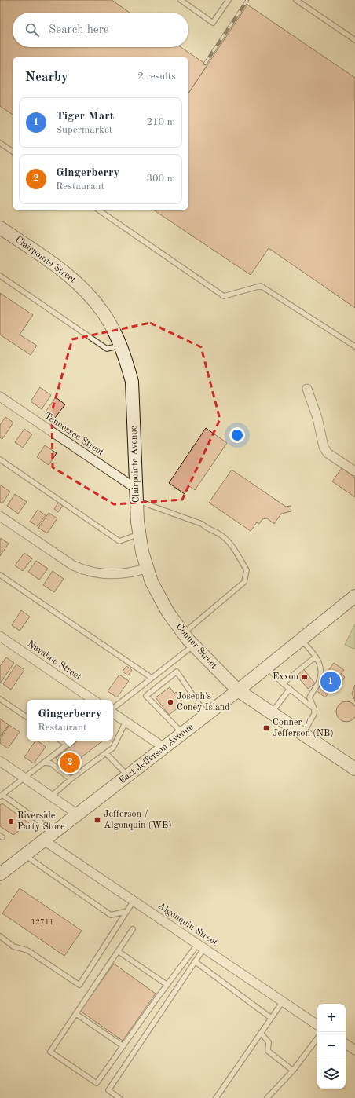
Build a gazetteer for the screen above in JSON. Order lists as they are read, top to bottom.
{
  "streets": {
    "main road": [
      "Clairpointe Street",
      "Clairpointe Avenue",
      "Conner Street",
      "East Jefferson Avenue"
    ],
    "street": ["Tennessee Street", "Navahoe Street", "Algonquin Street"]
  },
  "crossings": [
    ["Clairpointe Street", "Clairpointe Avenue"],
    ["Tennessee Street", "Clairpointe Avenue"],
    ["Clairpointe Avenue", "Conner Street"],
    ["Conner Street", "East Jefferson Avenue"],
    ["East Jefferson Avenue", "Algonquin Street"]
  ],
  "places": {
    "other": ["Exxon", "Joseph's Coney Island", "Riverside Party Store"],
    "transit": ["Conner / Jefferson (NB)", "Jefferson / Algonquin (WB)"]
  },
  "house_numbers": ["12711"],
  "page": {
    "search": "Search here",
    "heading": ["Nearby", "2 results"],
    "list": [
      {
        "mark": "1",
        "name": "Tiger Mart",
        "note": "Supermarket",
        "value": "210 m"
      },
      {
        "mark": "2",
        "name": "Gingerberry",
        "note": "Restaurant",
        "value": "300 m"
      }
    ],
    "pins": ["1", "2"],
    "popup": ["Gingerberry", "Restaurant"],
    "map_buttons": ["+", "−"]
  }
}
